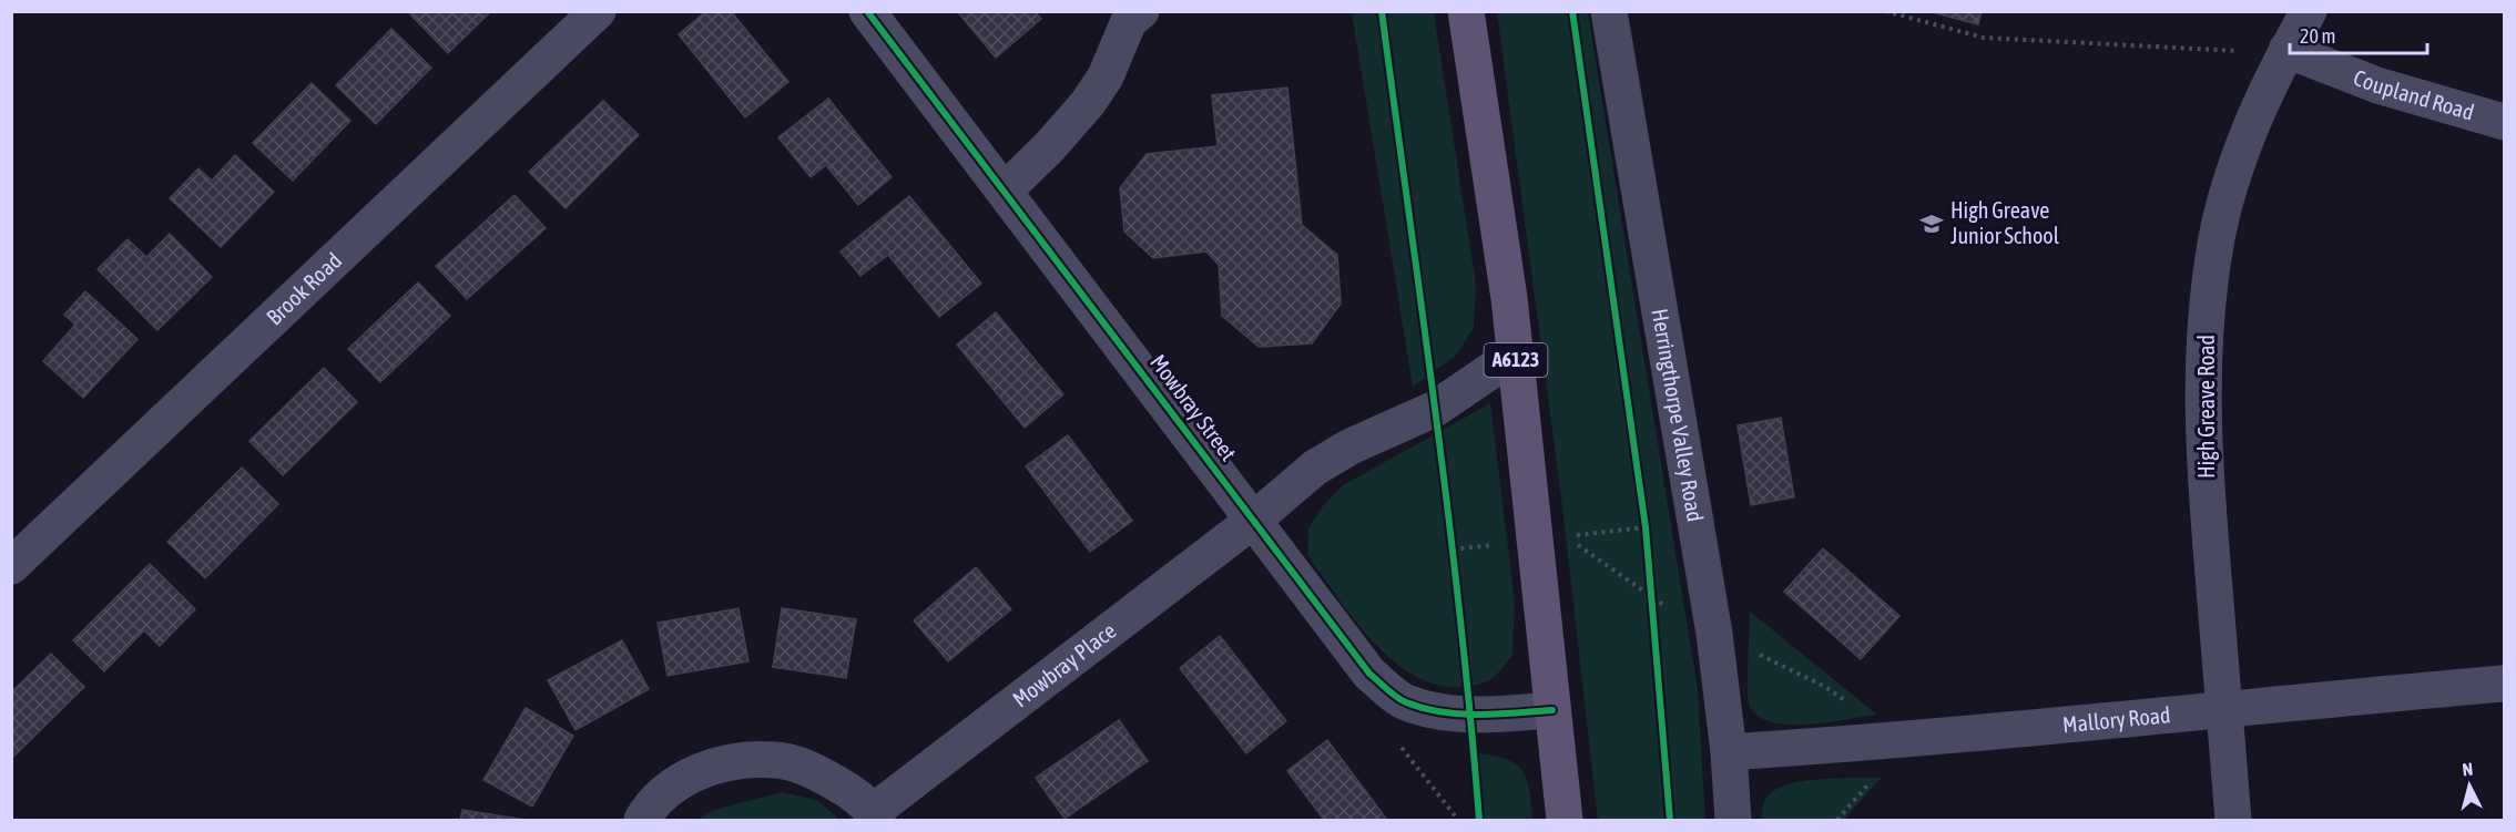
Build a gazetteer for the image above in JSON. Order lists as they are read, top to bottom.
{
  "streets": {
    "main road": ["A6123"],
    "street": [
      "Coupland Road",
      "Brook Road",
      "High Greave Road",
      "Mowbray Street",
      "Herringthorpe Valley Road",
      "Mowbray Place",
      "Mallory Road"
    ]
  },
  "crossings": [
    ["Coupland Road", "High Greave Road"],
    ["A6123", "Mowbray Street"],
    ["A6123", "Mowbray Place"],
    ["High Greave Road", "Mallory Road"],
    ["Mowbray Street", "Mowbray Place"],
    ["Herringthorpe Valley Road", "Mallory Road"]
  ],
  "places": {
    "school or university": ["High Greave Junior School"]
  },
  "scale_bar": "20 m",
  "north": "top"
}
